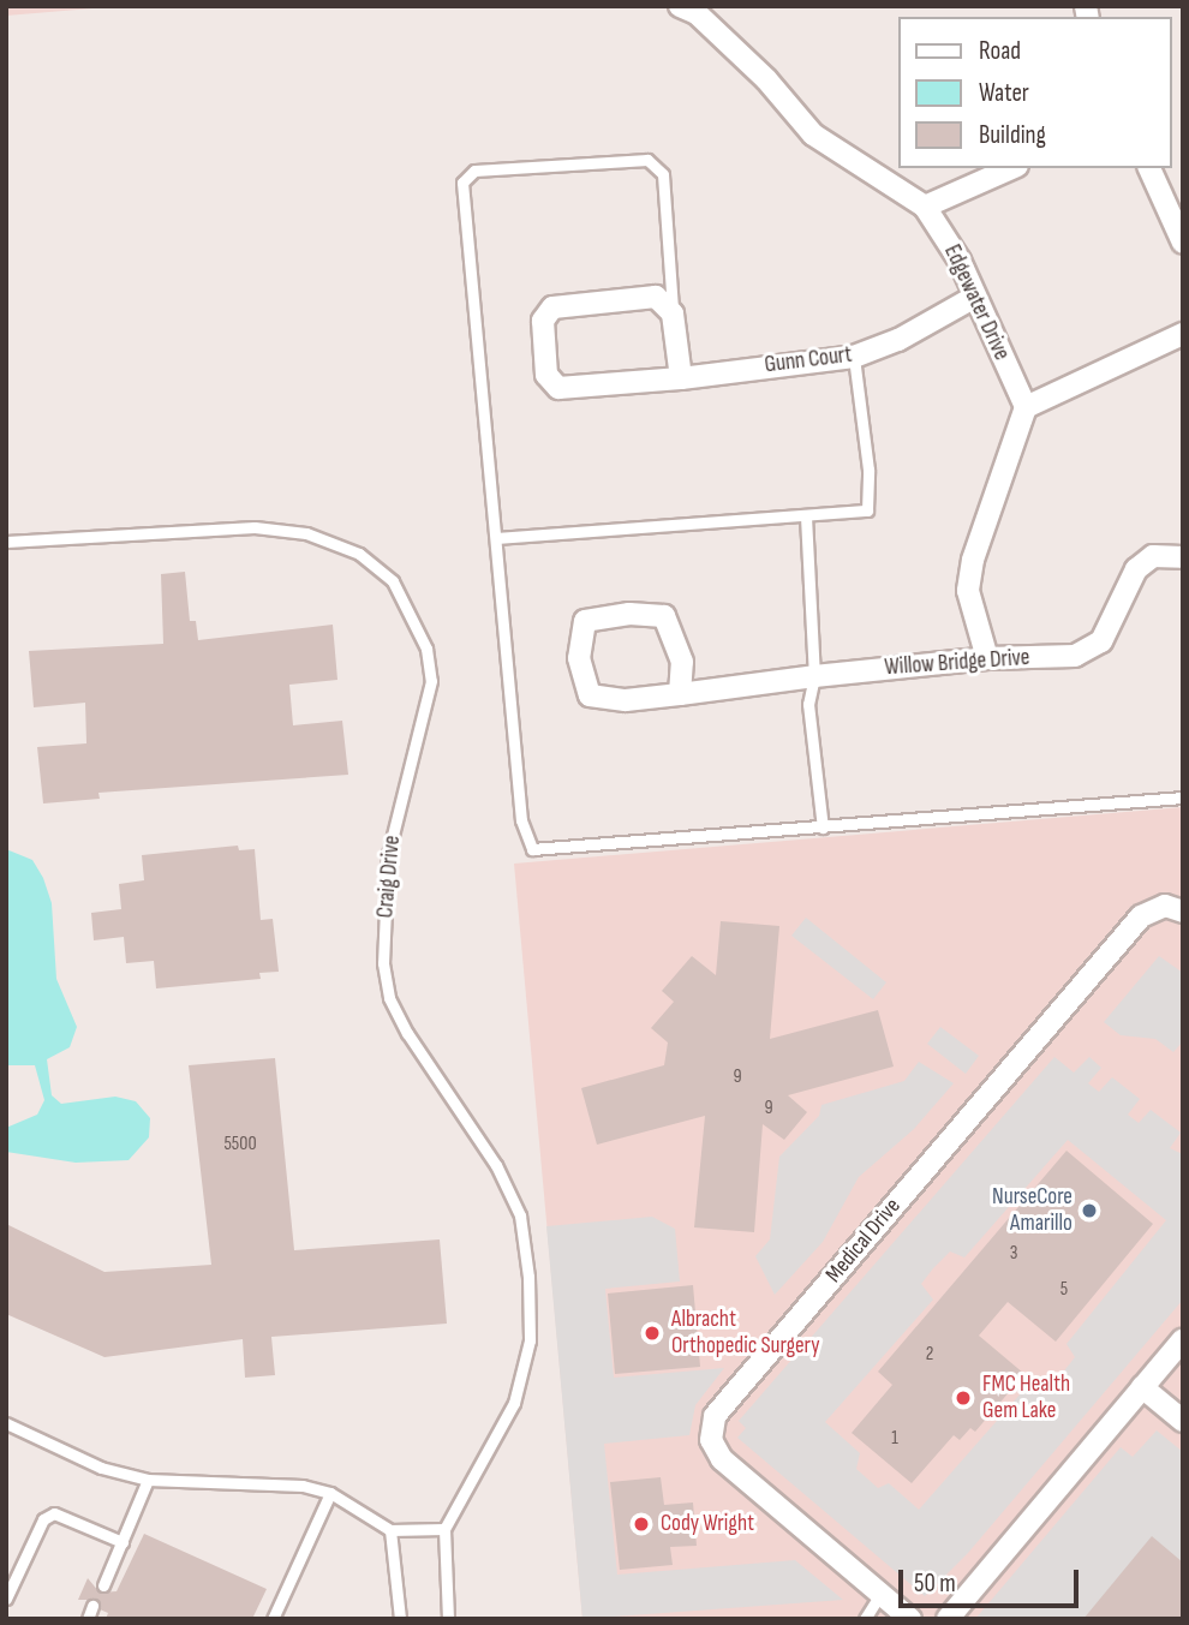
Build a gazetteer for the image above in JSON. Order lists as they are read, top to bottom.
{
  "streets": {
    "street": [
      "Edgewater Drive",
      "Gunn Court",
      "Willow Bridge Drive",
      "Medical Drive"
    ],
    "lane": ["Craig Drive"]
  },
  "crossings": [
    ["Edgewater Drive", "Gunn Court"]
  ],
  "places": [
    "NurseCore Amarillo",
    "Albracht Orthopedic Surgery",
    "FMC Health Gem Lake",
    "Cody Wright"
  ],
  "house_numbers": [
    "9",
    "9",
    "5500",
    "3",
    "5",
    "2",
    "1"
  ],
  "legend": ["Road", "Water", "Building"],
  "scale_bar": "50 m"
}
